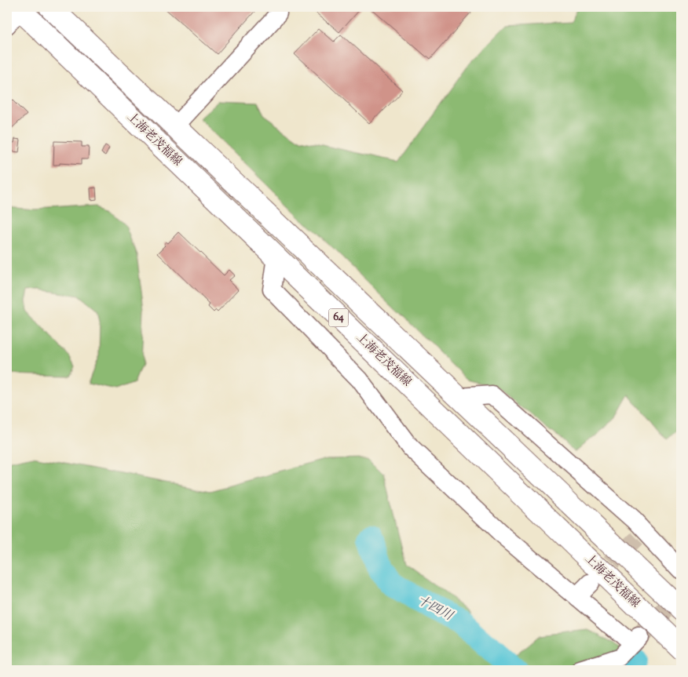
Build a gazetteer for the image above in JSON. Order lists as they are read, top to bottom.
{
  "streets": {
    "main road": ["上海老茂福線", "64"]
  },
  "water": ["十四川"]
}
